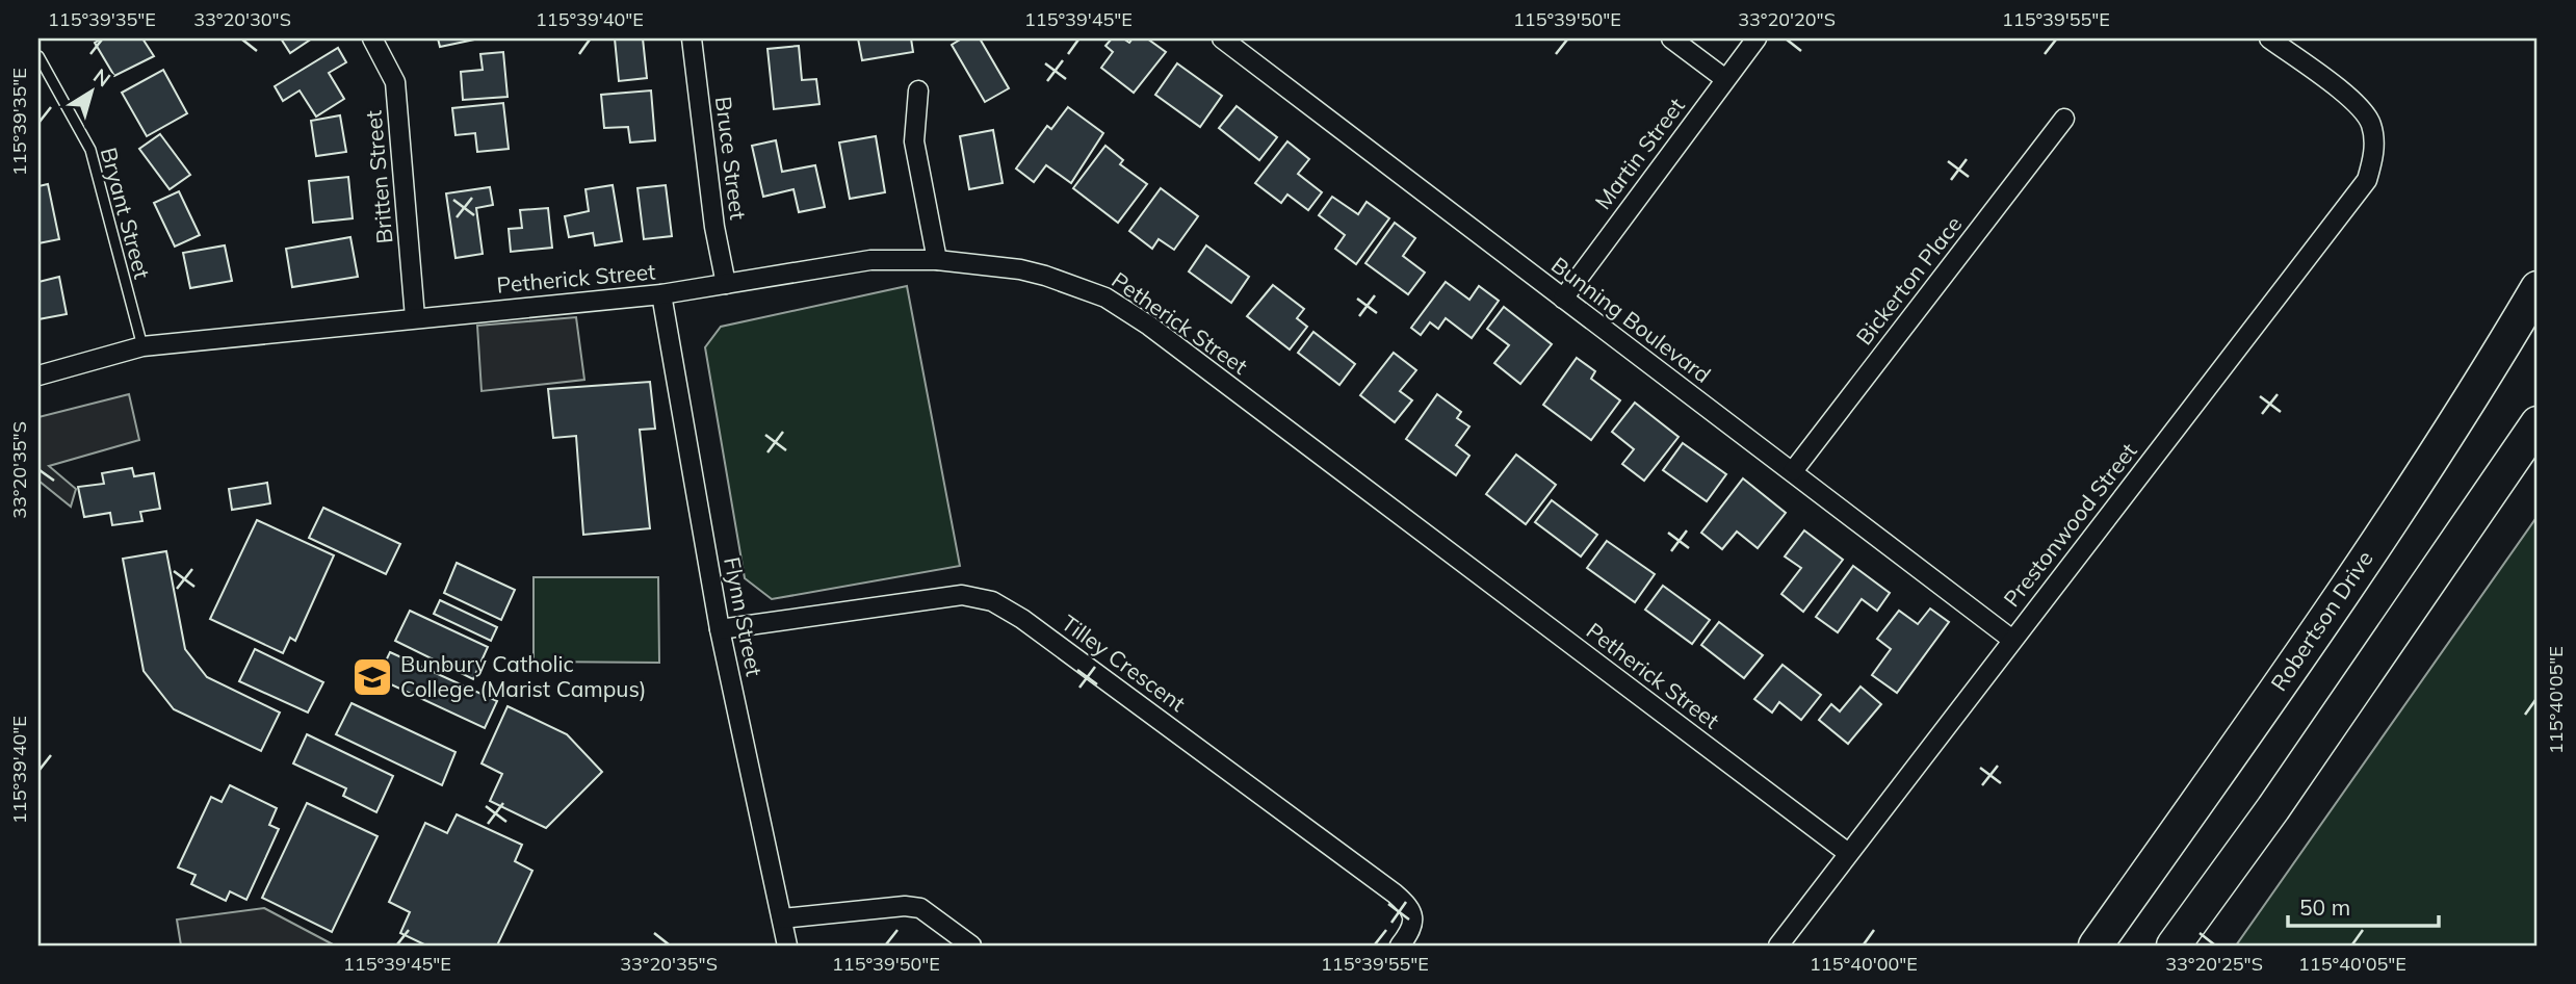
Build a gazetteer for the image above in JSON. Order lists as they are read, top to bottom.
{
  "streets": {
    "highway": ["Robertson Drive"],
    "street": [
      "Martin Street",
      "Bruce Street",
      "Britten Street",
      "Petherick Street",
      "Bickerton Place",
      "Bunning Boulevard",
      "Prestonwood Street",
      "Flynn Street",
      "Tilley Crescent"
    ],
    "lane": ["Bryant Street"]
  },
  "crossings": [
    ["Martin Street", "Bunning Boulevard"],
    ["Bruce Street", "Petherick Street"],
    ["Britten Street", "Petherick Street"],
    ["Bryant Street", "Petherick Street"],
    ["Petherick Street", "Prestonwood Street"],
    ["Petherick Street", "Flynn Street"],
    ["Bickerton Place", "Bunning Boulevard"],
    ["Bunning Boulevard", "Prestonwood Street"],
    ["Flynn Street", "Tilley Crescent"]
  ],
  "places": {
    "school or university": ["Bunbury Catholic College (Marist Campus)"]
  },
  "scale_bar": "50 m",
  "north": "top right",
  "coordinates": [
    "115°39'35\"E",
    "33°20'30\"S",
    "115°39'40\"E",
    "115°39'45\"E",
    "115°39'50\"E",
    "33°20'20\"S",
    "115°39'55\"E",
    "33°20'35\"S",
    "115°40'05\"E",
    "115°40'00\"E",
    "33°20'25\"S"
  ]
}
